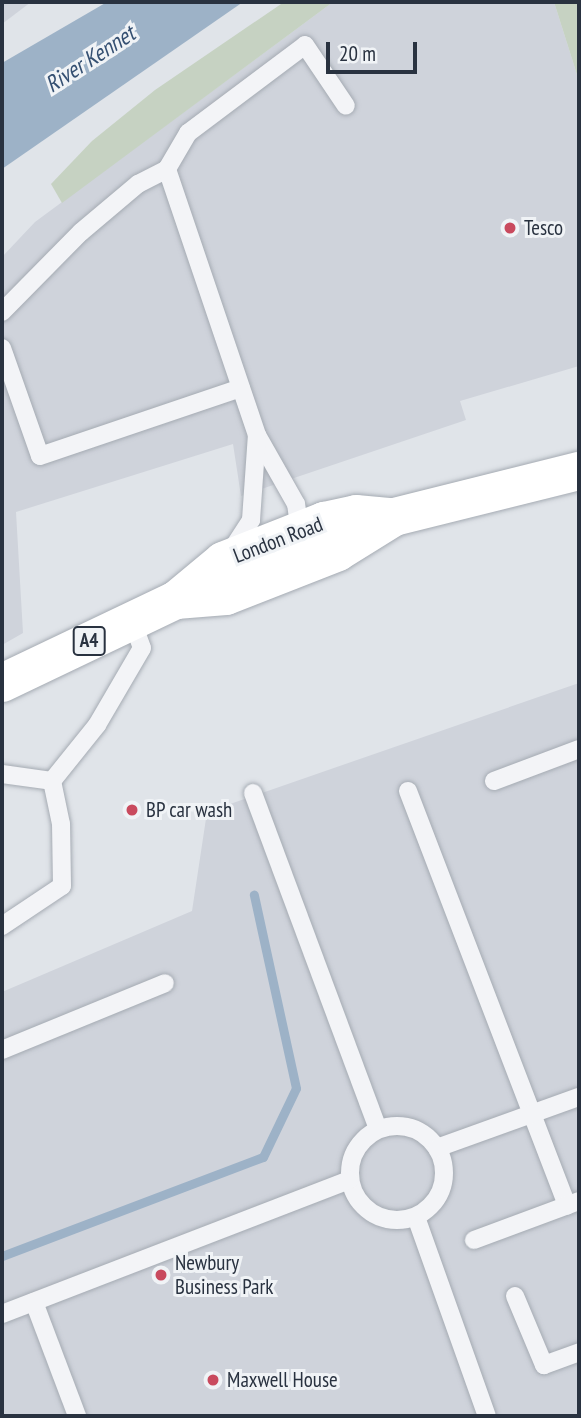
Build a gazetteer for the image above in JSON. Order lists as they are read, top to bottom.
{
  "streets": {
    "main road": ["London Road", "A4"]
  },
  "water": ["River Kennet"],
  "places": [
    "Tesco",
    "BP car wash",
    "Newbury Business Park",
    "Maxwell House"
  ],
  "scale_bar": "20 m"
}
